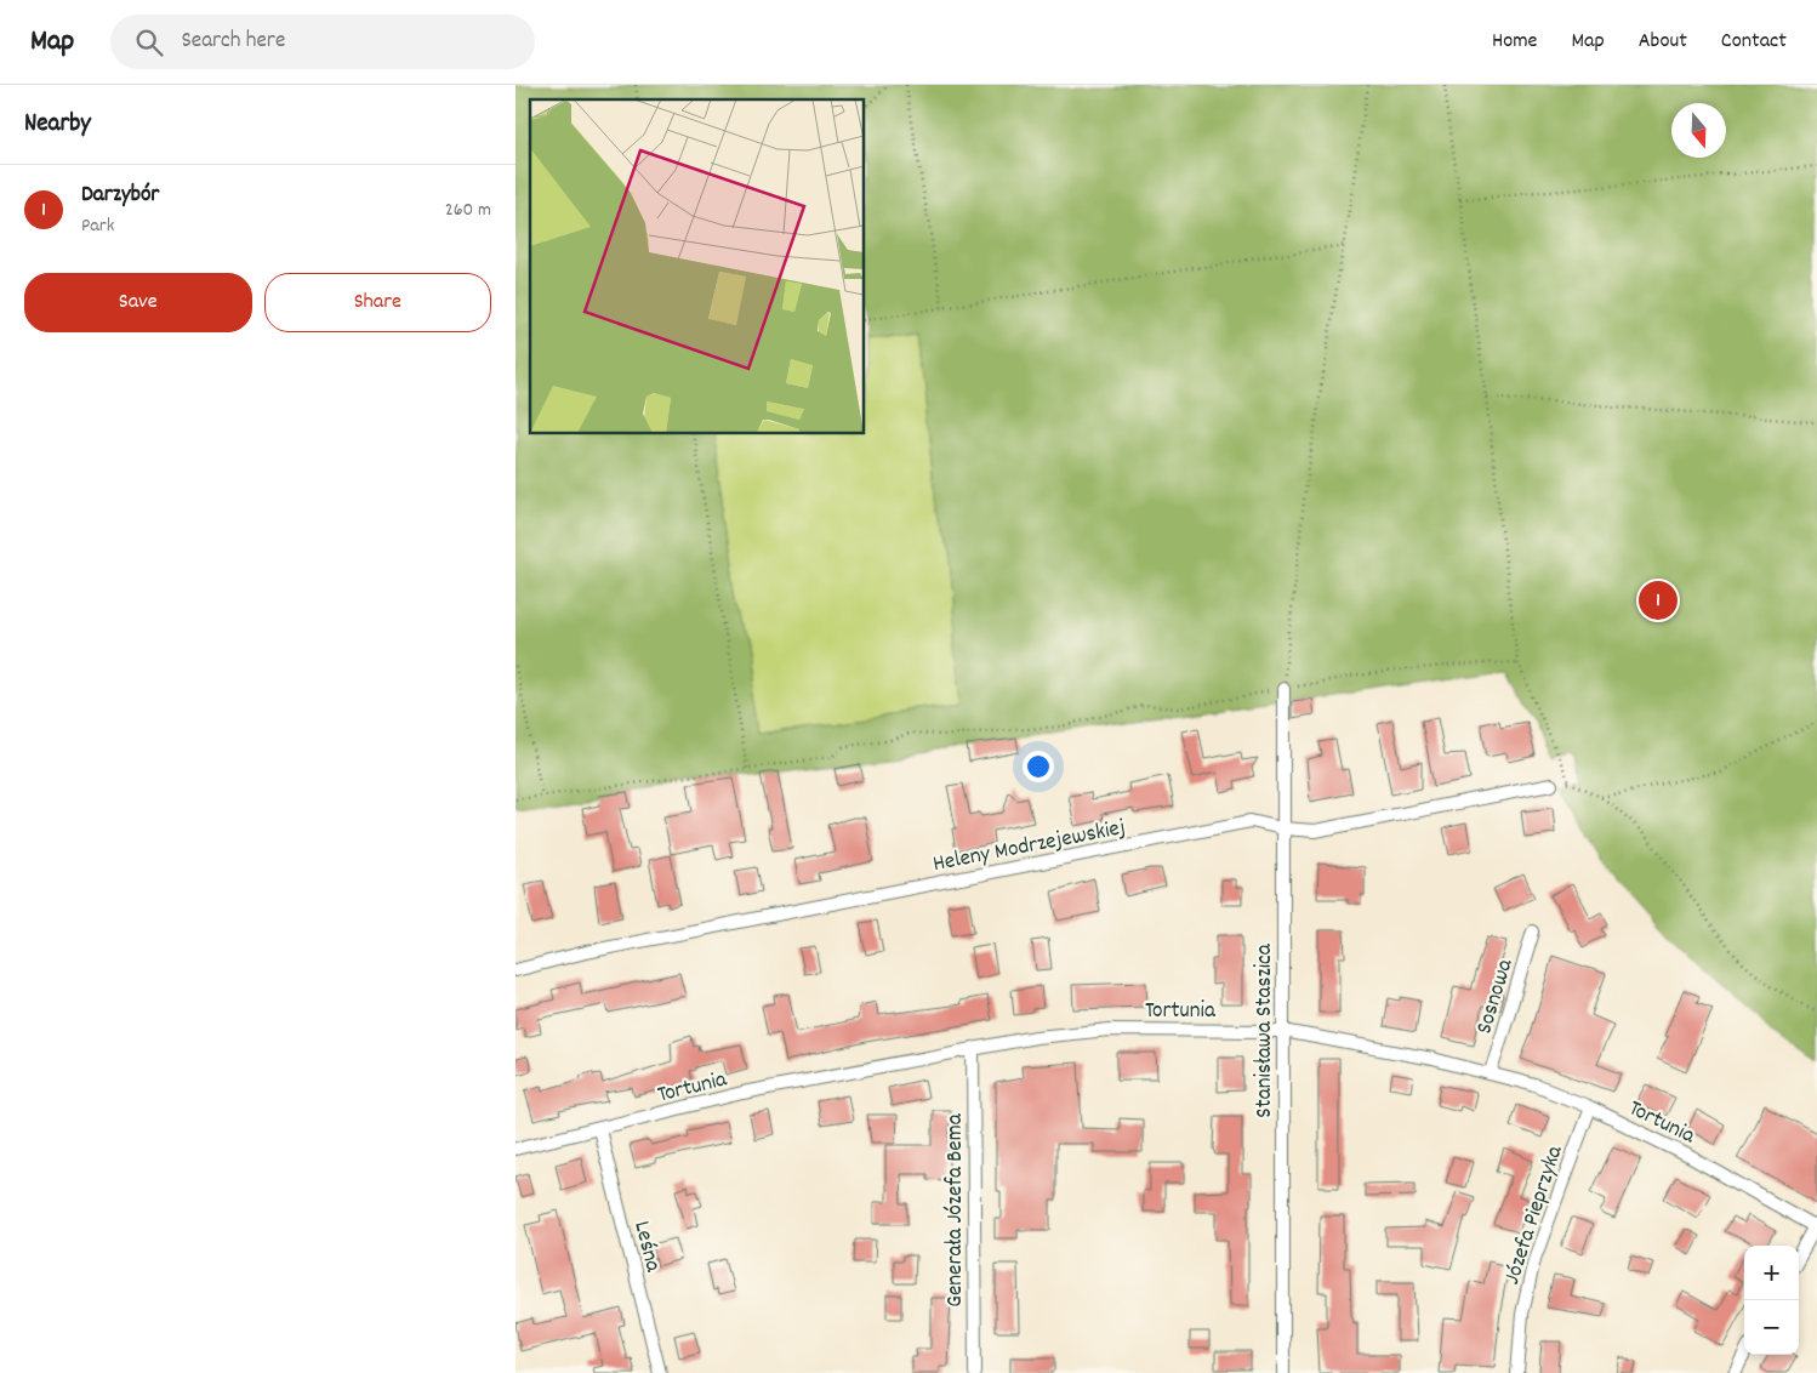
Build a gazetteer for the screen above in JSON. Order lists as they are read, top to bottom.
{
  "streets": {
    "street": [
      "Heleny Modrzejewskiej",
      "Sosnowa",
      "Tortunia",
      "Stanisława Staszica",
      "Generała Józefa Bema",
      "Józefa Pieprzyka",
      "Leśna"
    ]
  },
  "crossings": [
    ["Heleny Modrzejewskiej", "Stanisława Staszica"],
    ["Sosnowa", "Tortunia"],
    ["Tortunia", "Stanisława Staszica"],
    ["Tortunia", "Generała Józefa Bema"],
    ["Tortunia", "Józefa Pieprzyka"],
    ["Tortunia", "Leśna"]
  ],
  "north": "bottom",
  "page": {
    "header": "Map",
    "search": "Search here",
    "nav": [
      "Home",
      "Map",
      "About",
      "Contact"
    ],
    "heading": "Nearby",
    "list": [
      {
        "mark": "1",
        "name": "Darzybór",
        "note": "Park",
        "value": "260 m"
      }
    ],
    "buttons": ["Save", "Share"],
    "pins": "1",
    "map_buttons": ["+", "−"]
  }
}
